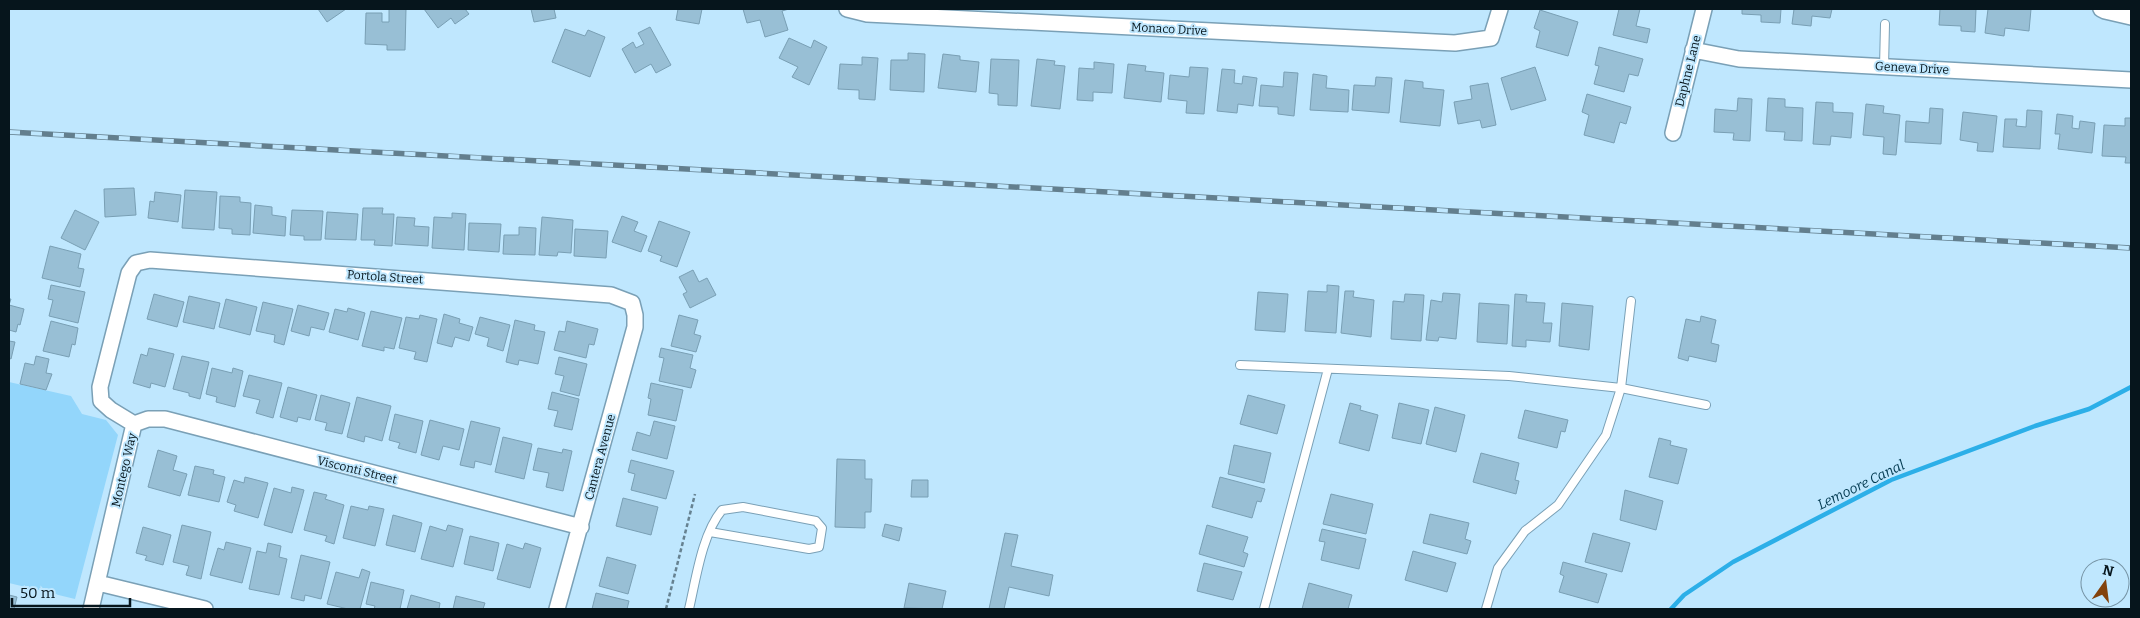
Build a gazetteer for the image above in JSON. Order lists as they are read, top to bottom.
{
  "streets": {
    "street": [
      "Monaco Drive",
      "Geneva Drive",
      "Daphne Lane",
      "Portola Street",
      "Cantera Avenue",
      "Montego Way",
      "Visconti Street"
    ]
  },
  "crossings": [
    ["Geneva Drive", "Daphne Lane"],
    ["Portola Street", "Cantera Avenue"],
    ["Portola Street", "Montego Way"],
    ["Cantera Avenue", "Visconti Street"],
    ["Montego Way", "Visconti Street"]
  ],
  "water": ["Lemoore Canal"],
  "scale_bar": "50 m",
  "north": "top"
}
